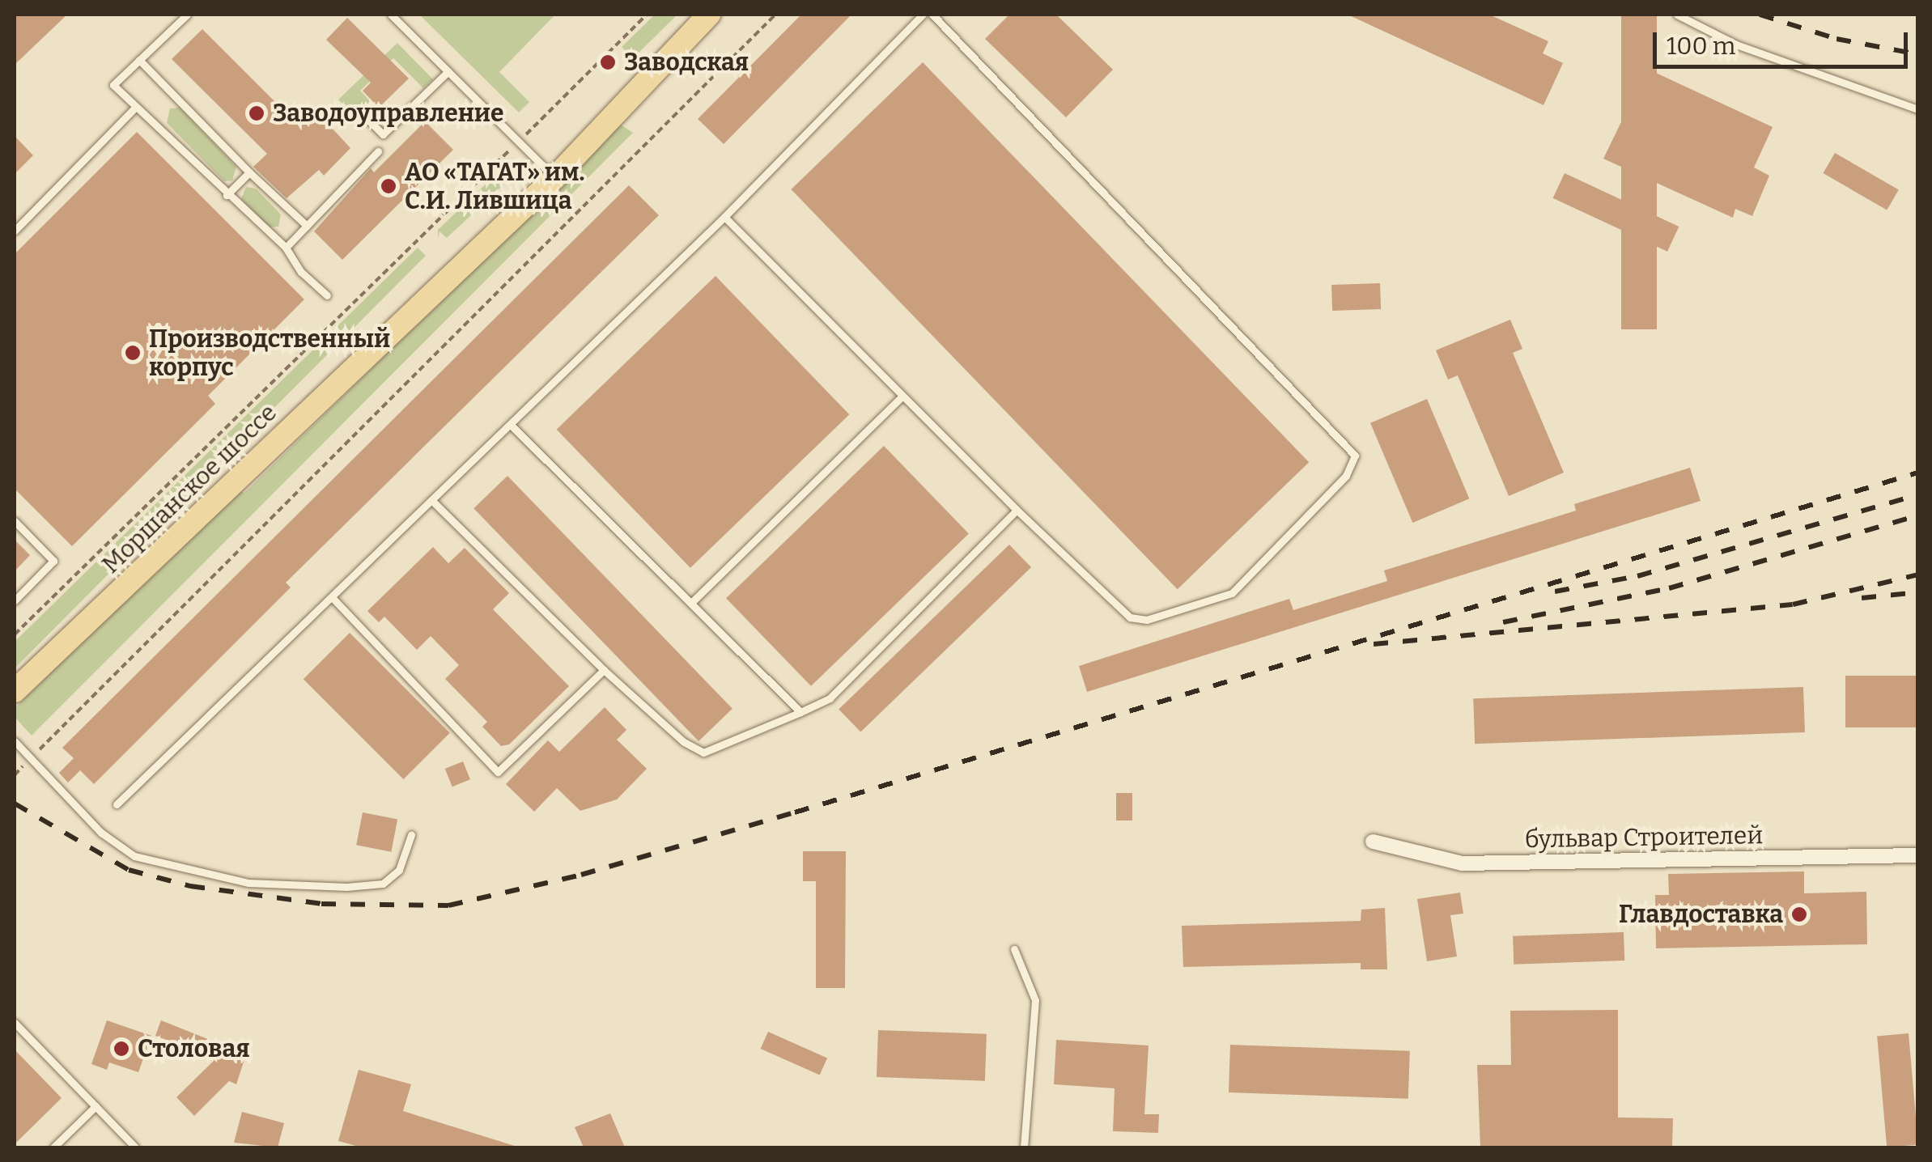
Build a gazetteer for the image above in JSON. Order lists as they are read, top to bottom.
{
  "streets": {
    "main road": ["Моршанское шоссе"],
    "street": ["бульвар Строителей"]
  },
  "places": [
    "Заводская",
    "Заводоуправление",
    "АО «ТАГАТ» им. С.И. Лившица",
    "Производственный корпус",
    "Главдоставка",
    "Столовая"
  ],
  "scale_bar": "100 m"
}
